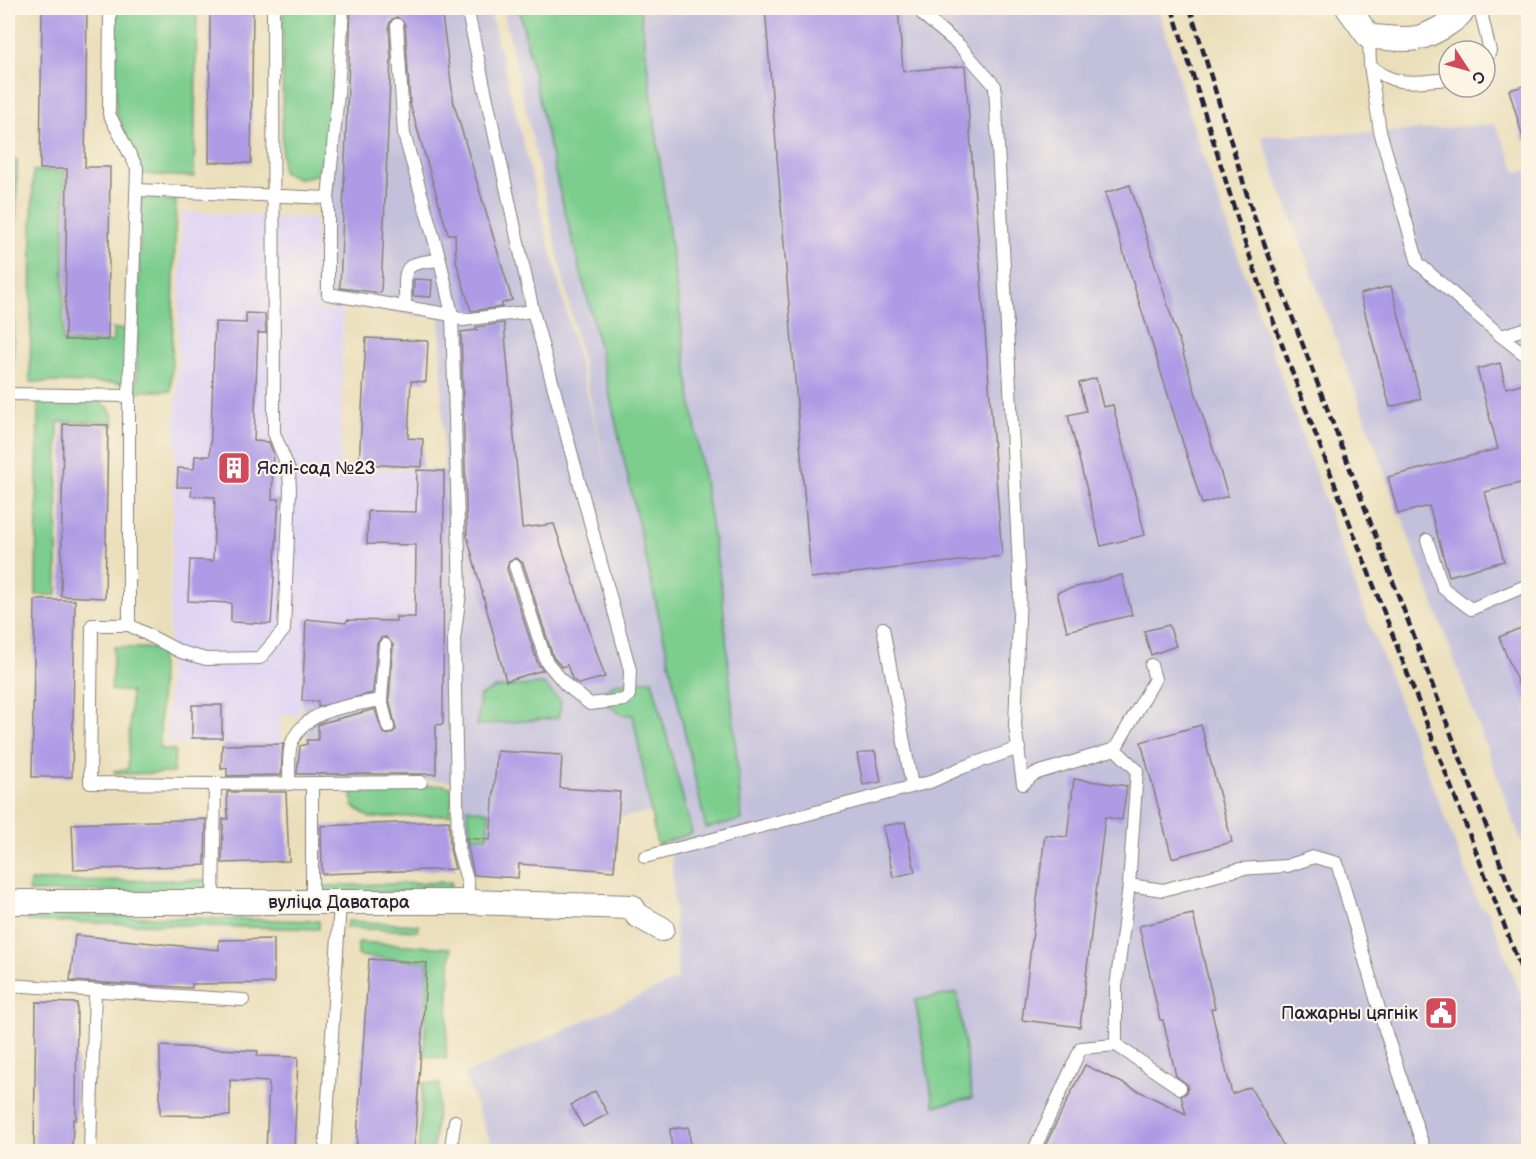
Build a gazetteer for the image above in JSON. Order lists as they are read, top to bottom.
{
  "streets": {
    "street": ["вуліца Даватара"]
  },
  "places": {
    "building": ["Яслі-сад №23"],
    "public building": ["Пажарны цягнік"]
  },
  "north": "bottom right"
}
